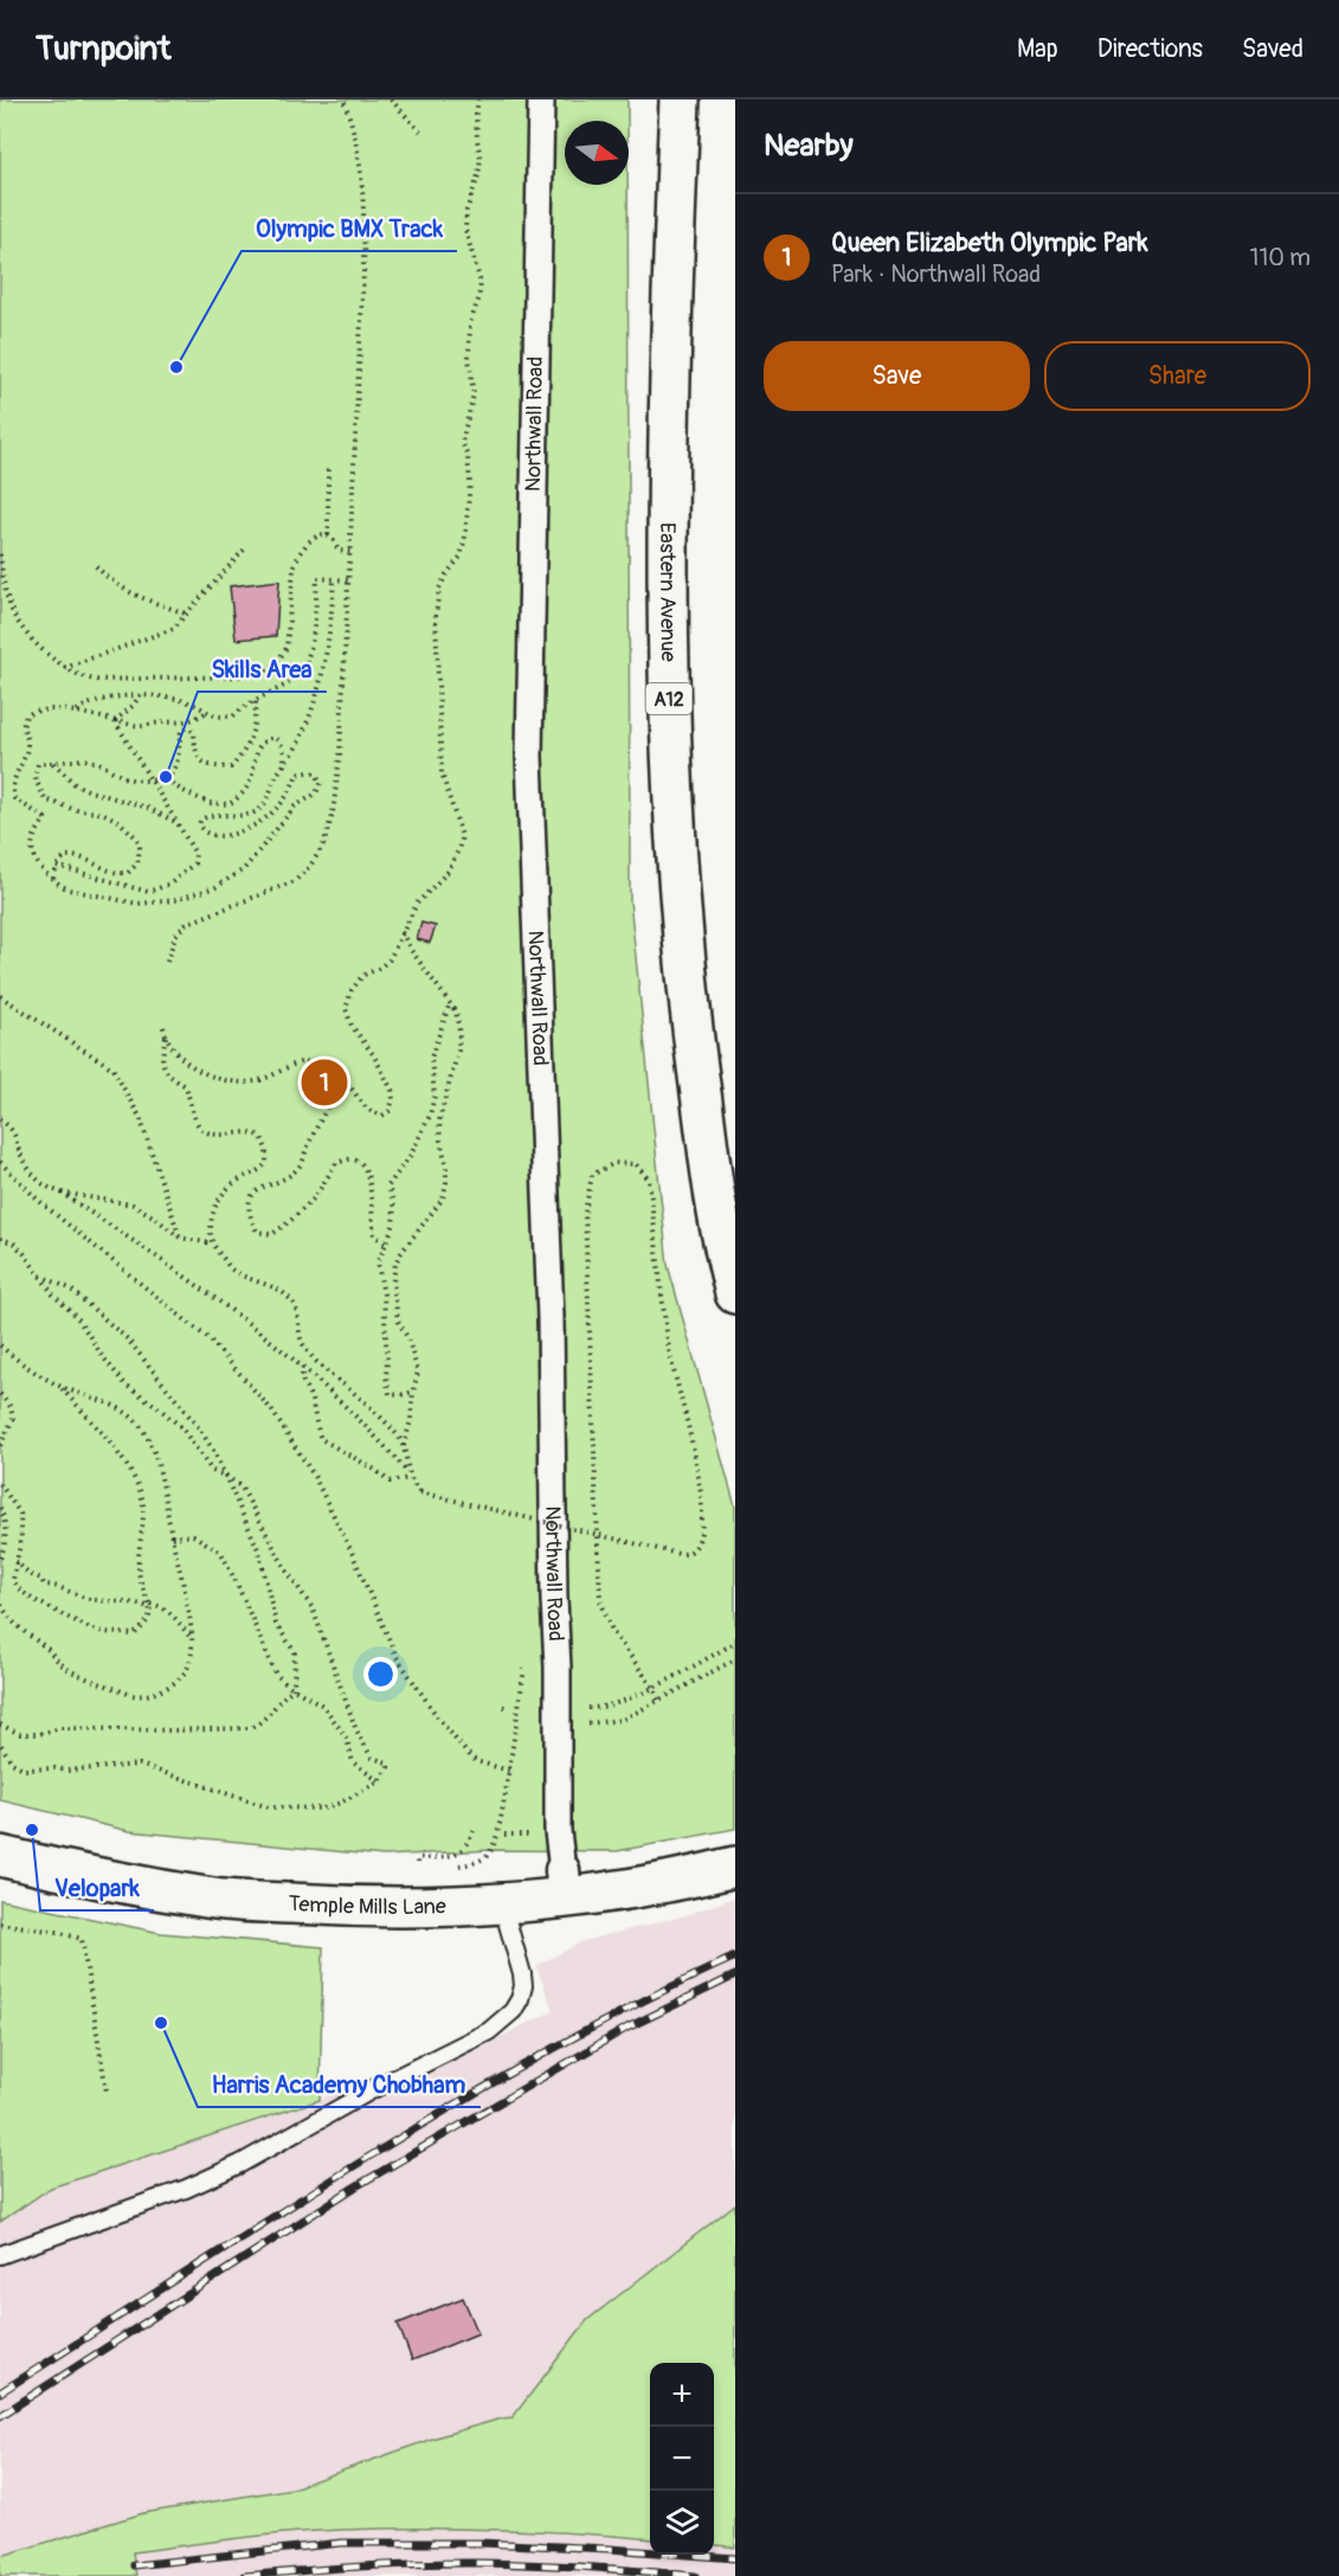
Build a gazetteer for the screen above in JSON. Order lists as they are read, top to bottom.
{
  "streets": {
    "main road": ["Eastern Avenue", "A12", "Temple Mills Lane"],
    "street": ["Northwall Road"]
  },
  "crossings": [
    ["Northwall Road", "Temple Mills Lane"]
  ],
  "places": [
    "Olympic BMX Track",
    "Skills Area",
    "Velopark",
    "Harris Academy Chobham"
  ],
  "north": "right",
  "page": {
    "header": "Turnpoint",
    "nav": ["Map", "Directions", "Saved"],
    "heading": "Nearby",
    "list": [
      {
        "mark": "1",
        "name": "Queen Elizabeth Olympic Park",
        "note": "Park · Northwall Road",
        "value": "110 m"
      }
    ],
    "buttons": ["Save", "Share"],
    "pins": "1",
    "map_buttons": ["+", "−"]
  }
}
